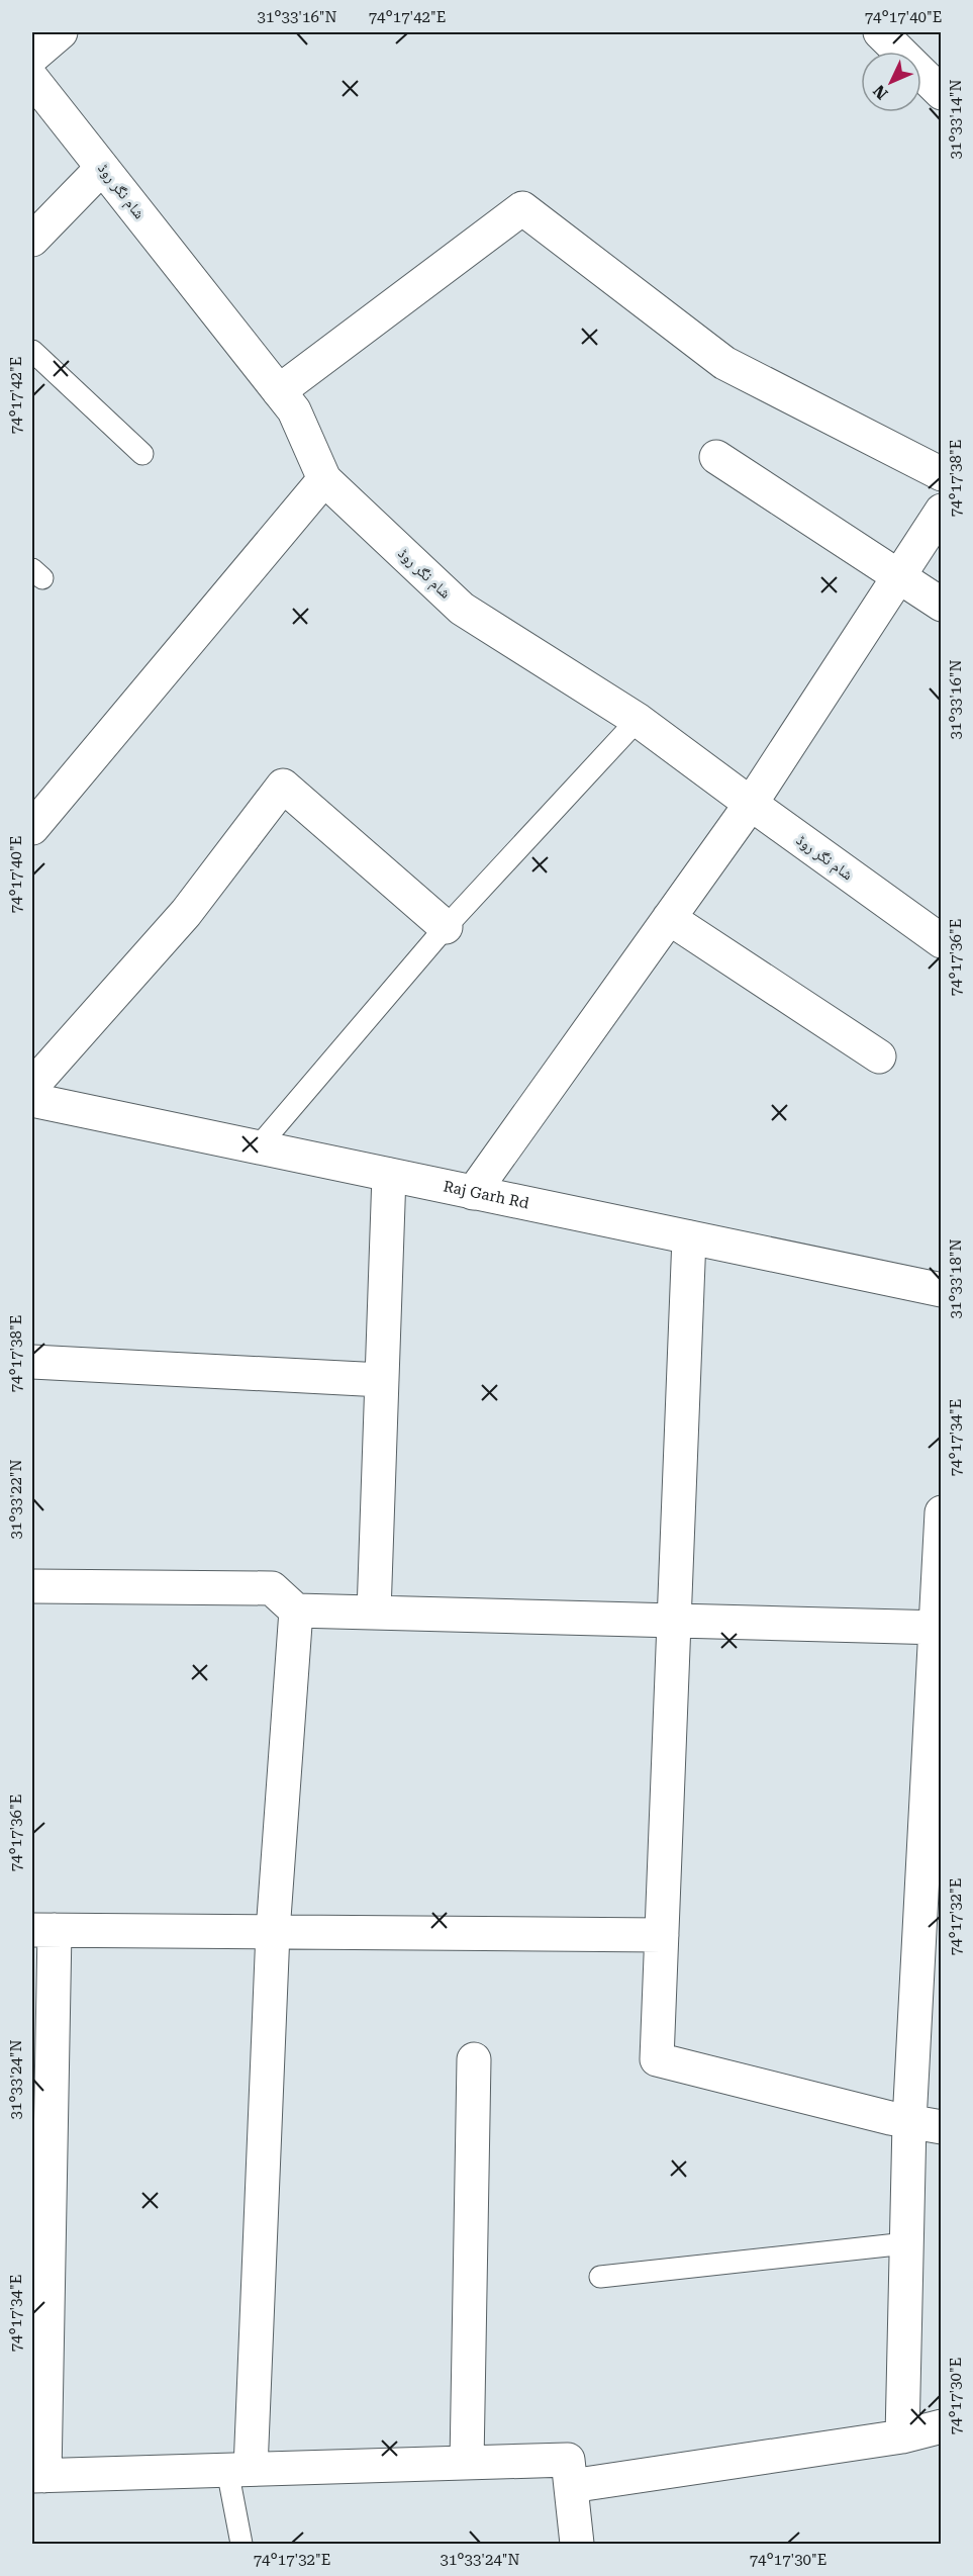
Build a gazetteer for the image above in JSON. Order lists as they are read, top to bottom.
{
  "streets": {
    "street": ["شام نگر روڈ", "Raj Garh Rd"]
  },
  "north": "bottom left",
  "coordinates": [
    "31°33'16\"N",
    "74°17'42\"E",
    "74°17'40\"E",
    "31°33'14\"N",
    "74°17'38\"E",
    "74°17'36\"E",
    "31°33'18\"N",
    "74°17'34\"E",
    "31°33'22\"N",
    "74°17'32\"E",
    "31°33'24\"N",
    "74°17'30\"E"
  ]
}
